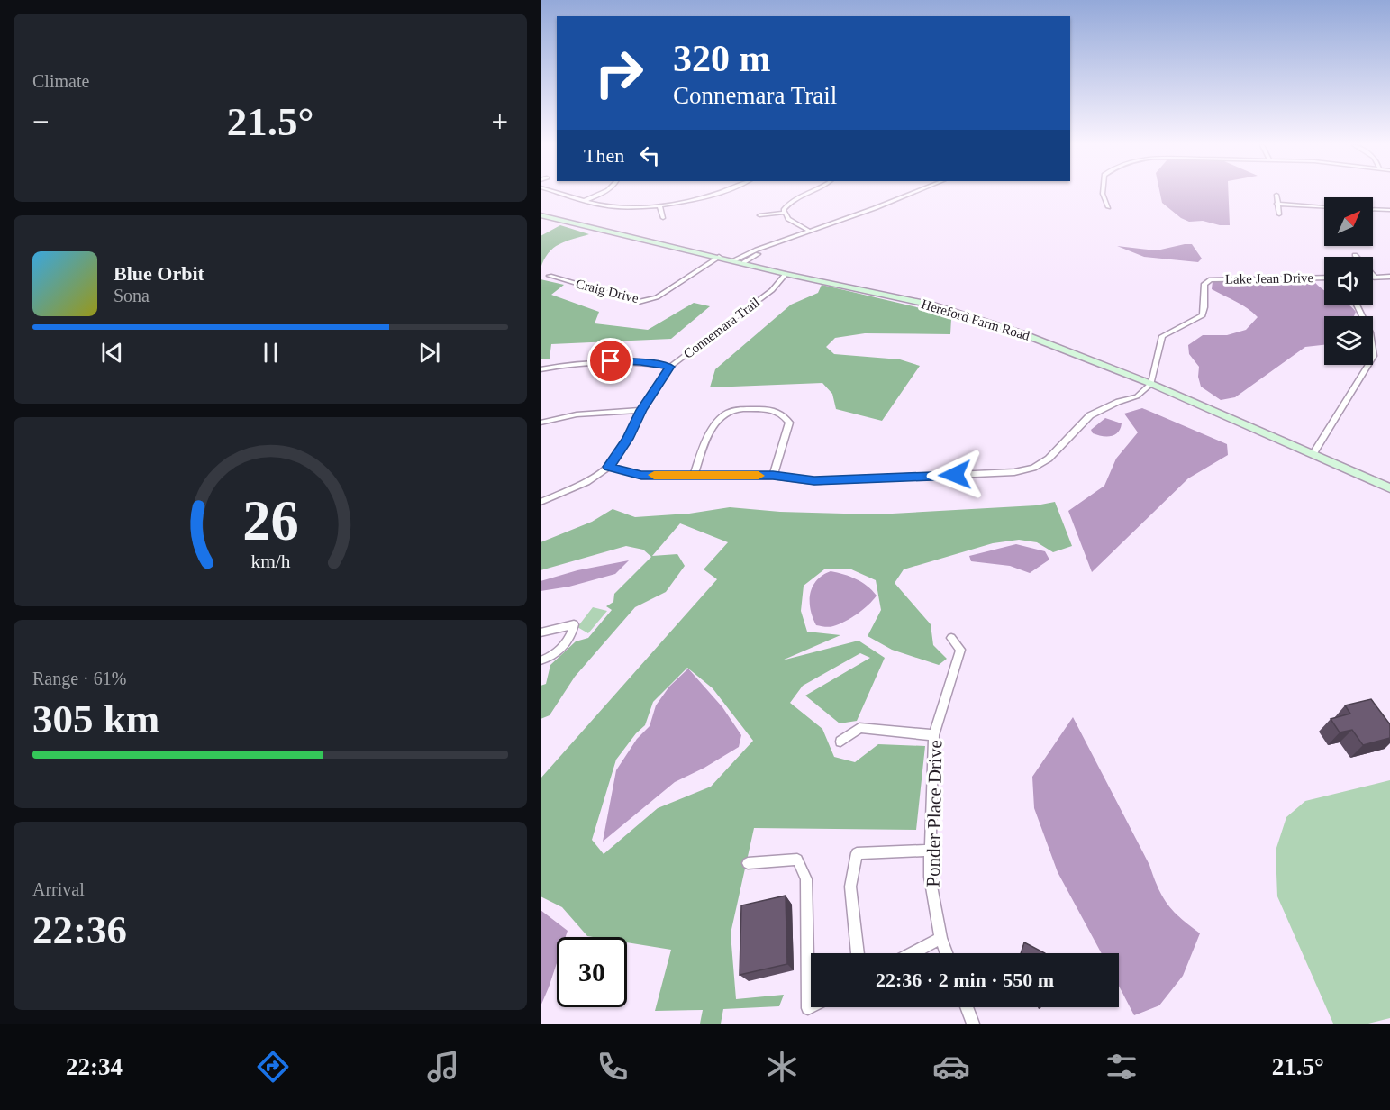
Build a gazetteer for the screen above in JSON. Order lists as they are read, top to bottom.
{
  "streets": {
    "street": [
      "Lake Jean Drive",
      "Craig Drive",
      "Hereford Farm Road",
      "Connemara Trail",
      "Ponder Place Drive"
    ]
  },
  "crossings": [
    ["Lake Jean Drive", "Hereford Farm Road"],
    ["Craig Drive", "Hereford Farm Road"],
    ["Hereford Farm Road", "Connemara Trail"]
  ],
  "north": "top right",
  "page": {
    "tile": [
      "Climate",
      ["Range · 61%", "305 km"],
      ["Arrival", "22:36"]
    ],
    "turn": ["320 m", "Connemara Trail"],
    "heat": ["−", "21.5°", "+"],
    "then": "Then",
    "song": ["Blue Orbit", "Sona"],
    "limit": "30",
    "trip": "22:36 · 2 min · 550 m",
    "tabs": ["22:34", "21.5°"],
    "gauge": ["26", "km/h"]
  }
}
